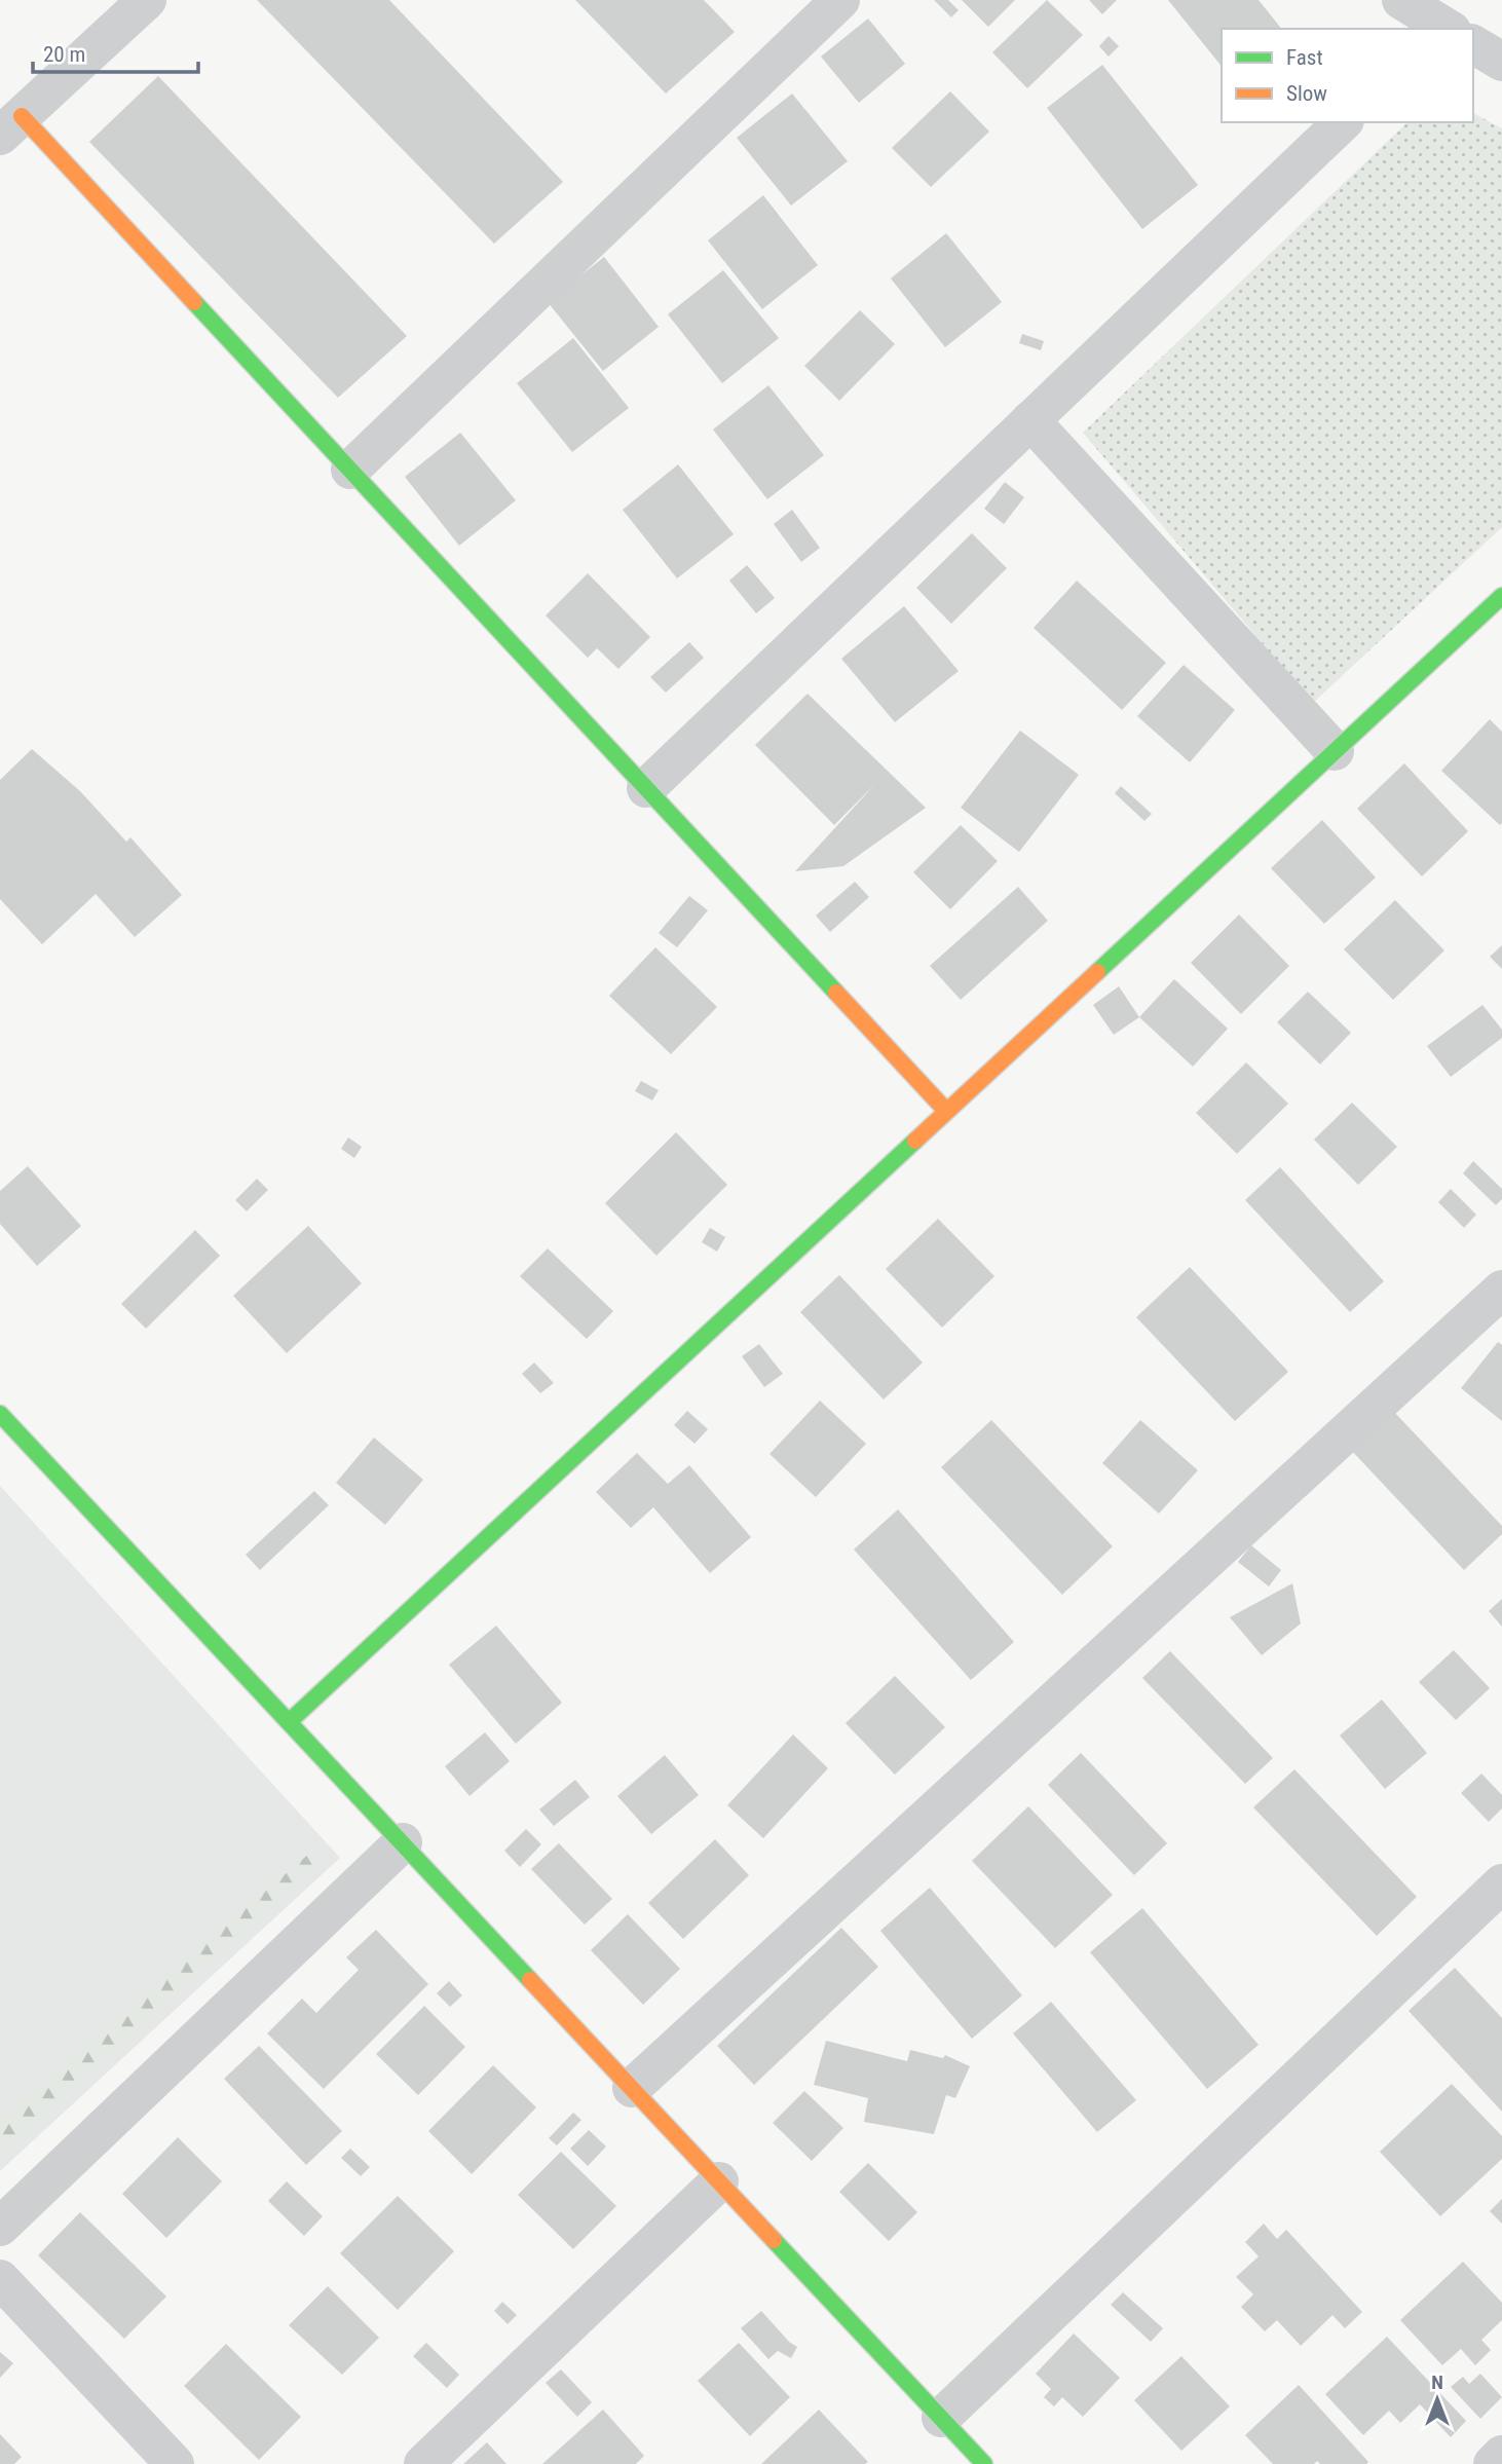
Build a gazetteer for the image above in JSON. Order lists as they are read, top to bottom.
{
  "legend": ["Fast", "Slow"],
  "scale_bar": "20 m",
  "north": "top"
}
